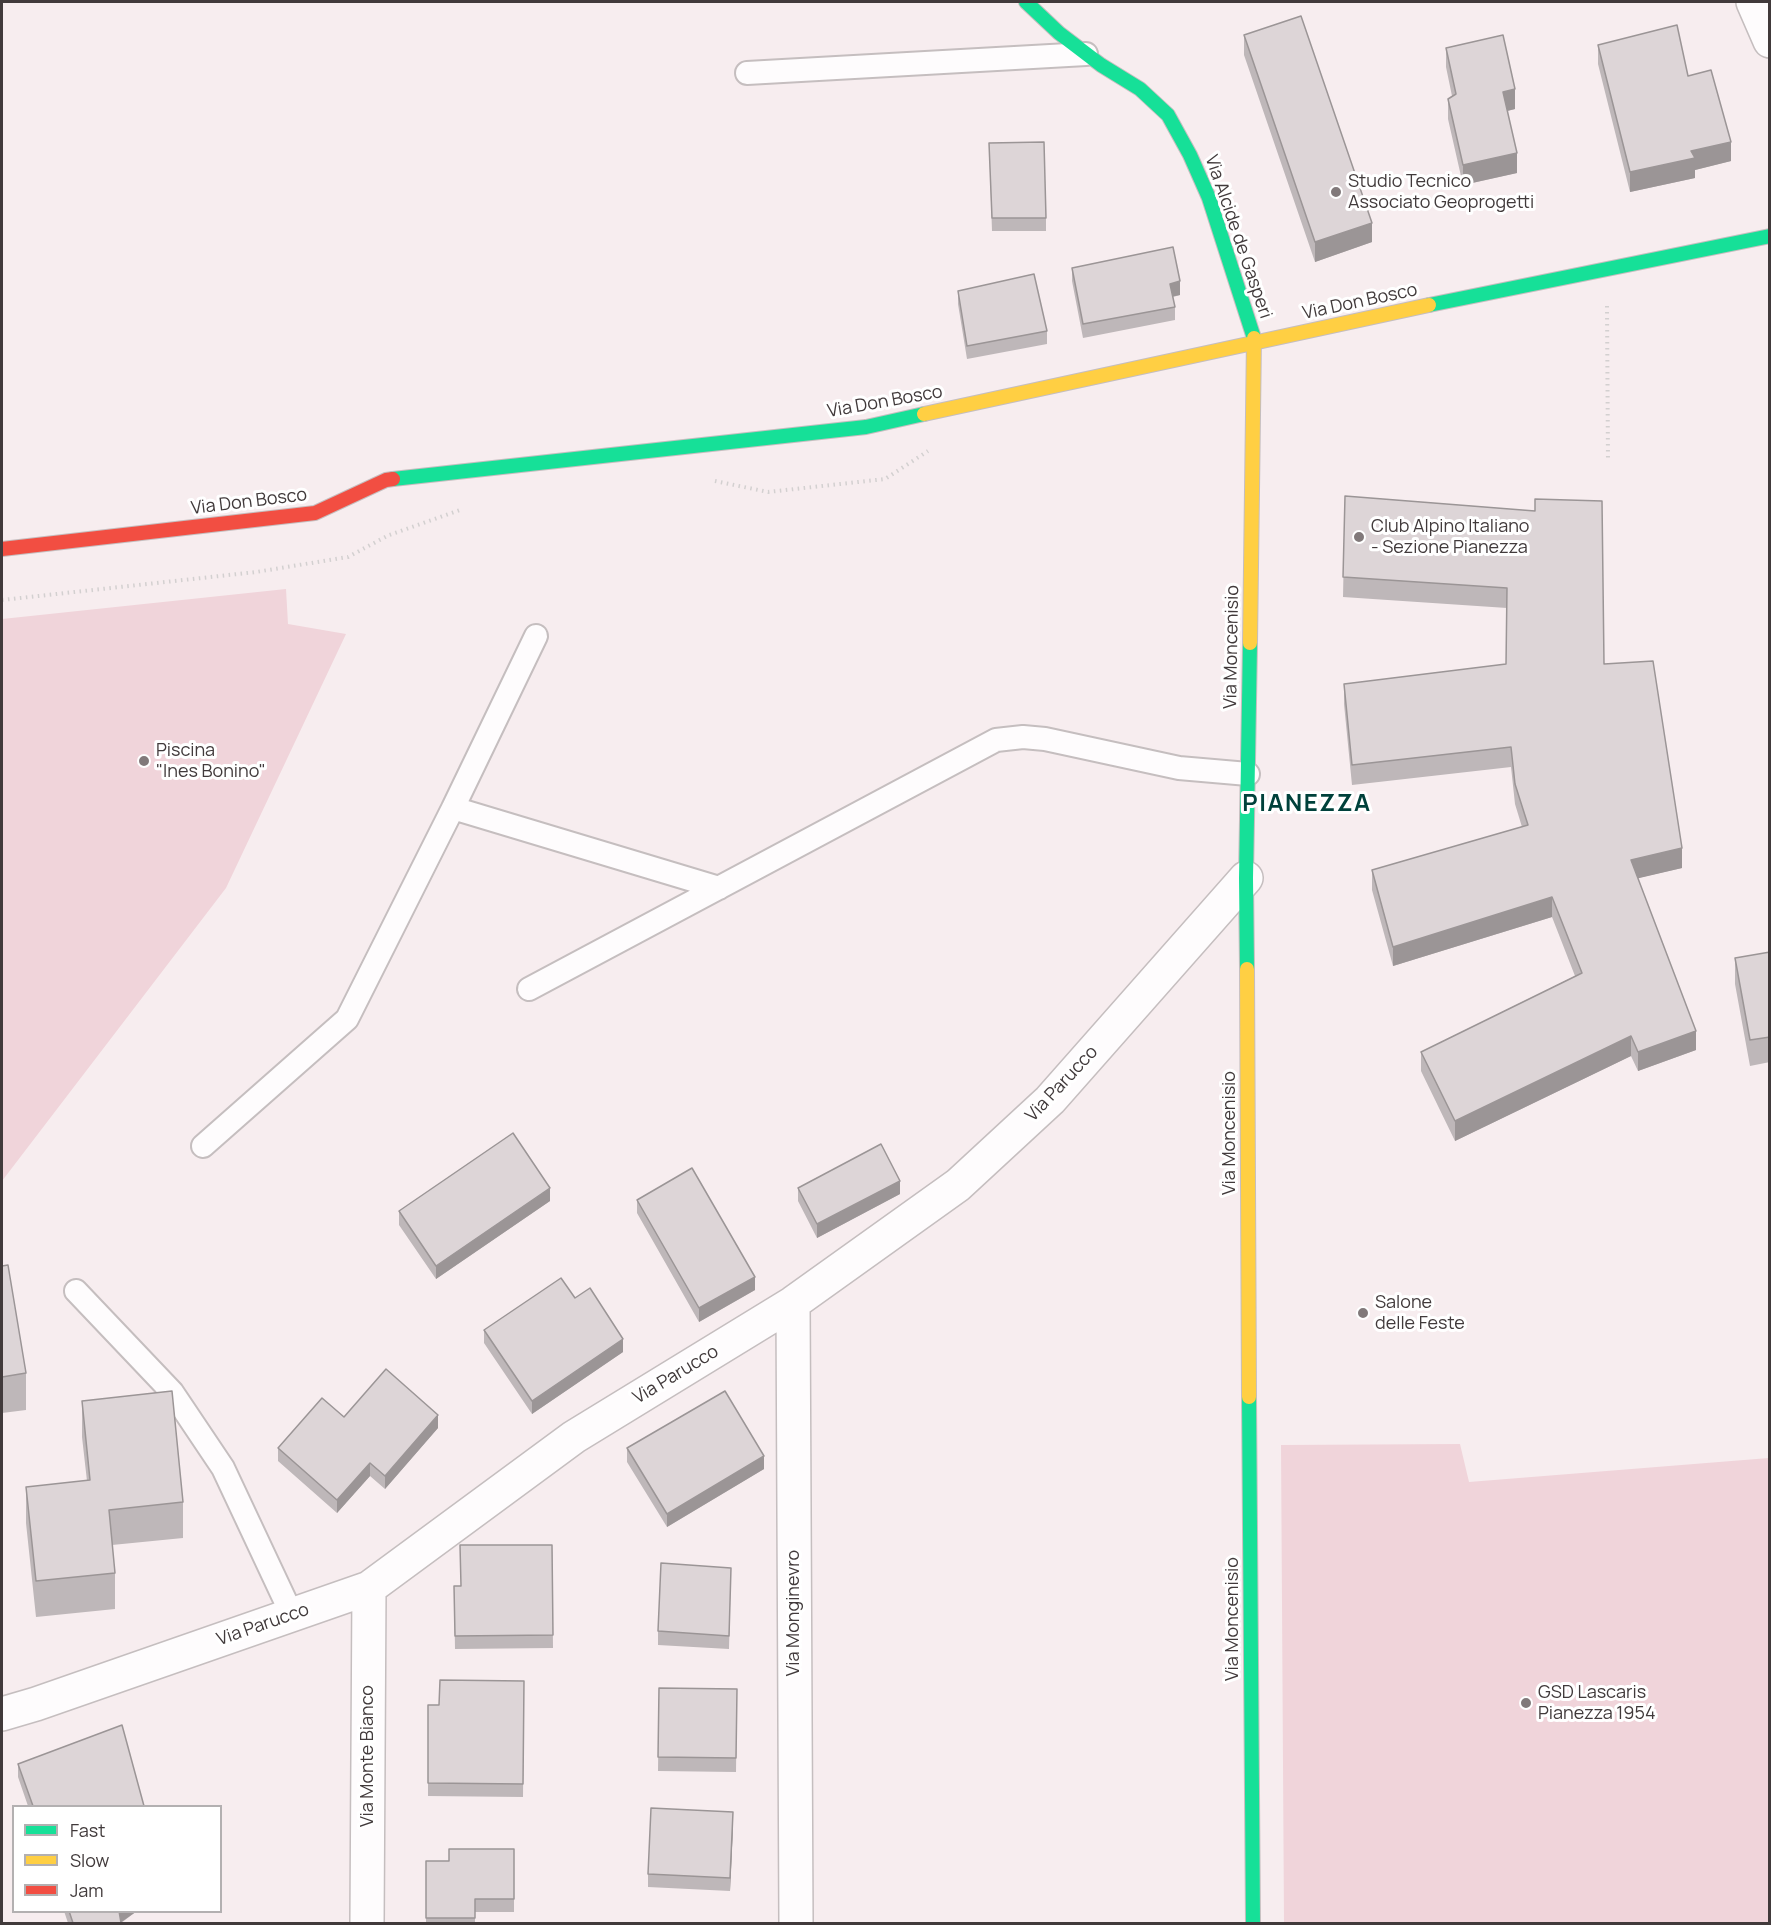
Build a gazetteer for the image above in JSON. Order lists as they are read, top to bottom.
{
  "streets": {
    "street": [
      "Via Alcide de Gasperi",
      "Via Don Bosco",
      "Via Moncenisio",
      "Via Parucco",
      "Via Monginevro",
      "Via Monte Bianco"
    ]
  },
  "crossings": [
    ["Via Alcide de Gasperi", "Via Don Bosco"],
    ["Via Alcide de Gasperi", "Via Moncenisio"],
    ["Via Don Bosco", "Via Moncenisio"],
    ["Via Moncenisio", "Via Parucco"],
    ["Via Parucco", "Via Monginevro"],
    ["Via Parucco", "Via Monte Bianco"]
  ],
  "districts": ["PIANEZZA"],
  "places": [
    "Studio Tecnico Associato Geoprogetti",
    "Club Alpino Italiano - Sezione Pianezza",
    "Piscina \"Ines Bonino\"",
    "Salone delle Feste",
    "GSD Lascaris Pianezza 1954"
  ],
  "legend": ["Fast", "Slow", "Jam"]
}
